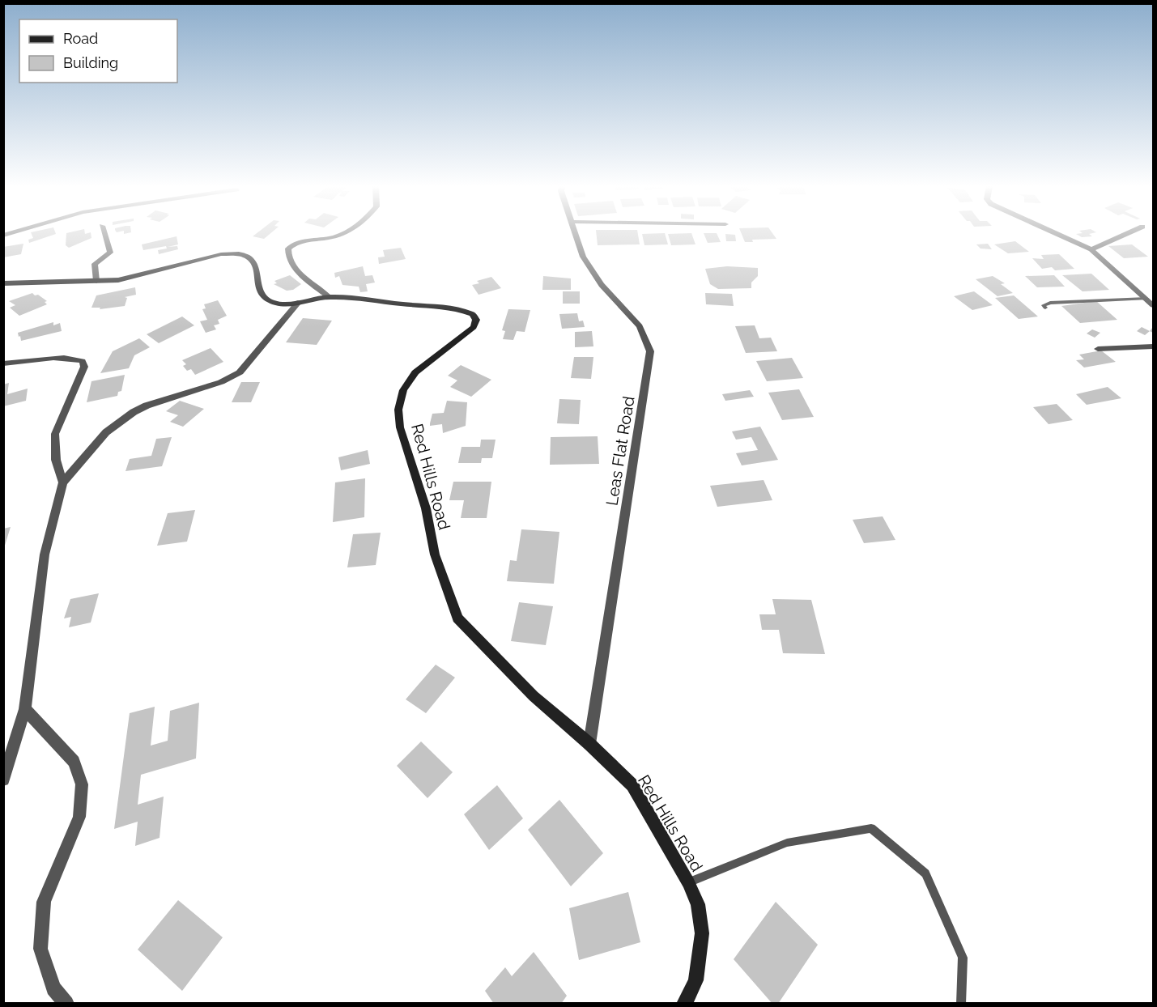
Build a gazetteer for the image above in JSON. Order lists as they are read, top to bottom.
{
  "streets": {
    "main road": ["Red Hills Road"],
    "street": ["Leas Flat Road"]
  },
  "crossings": [
    ["Leas Flat Road", "Red Hills Road"]
  ],
  "legend": ["Road", "Building"]
}
